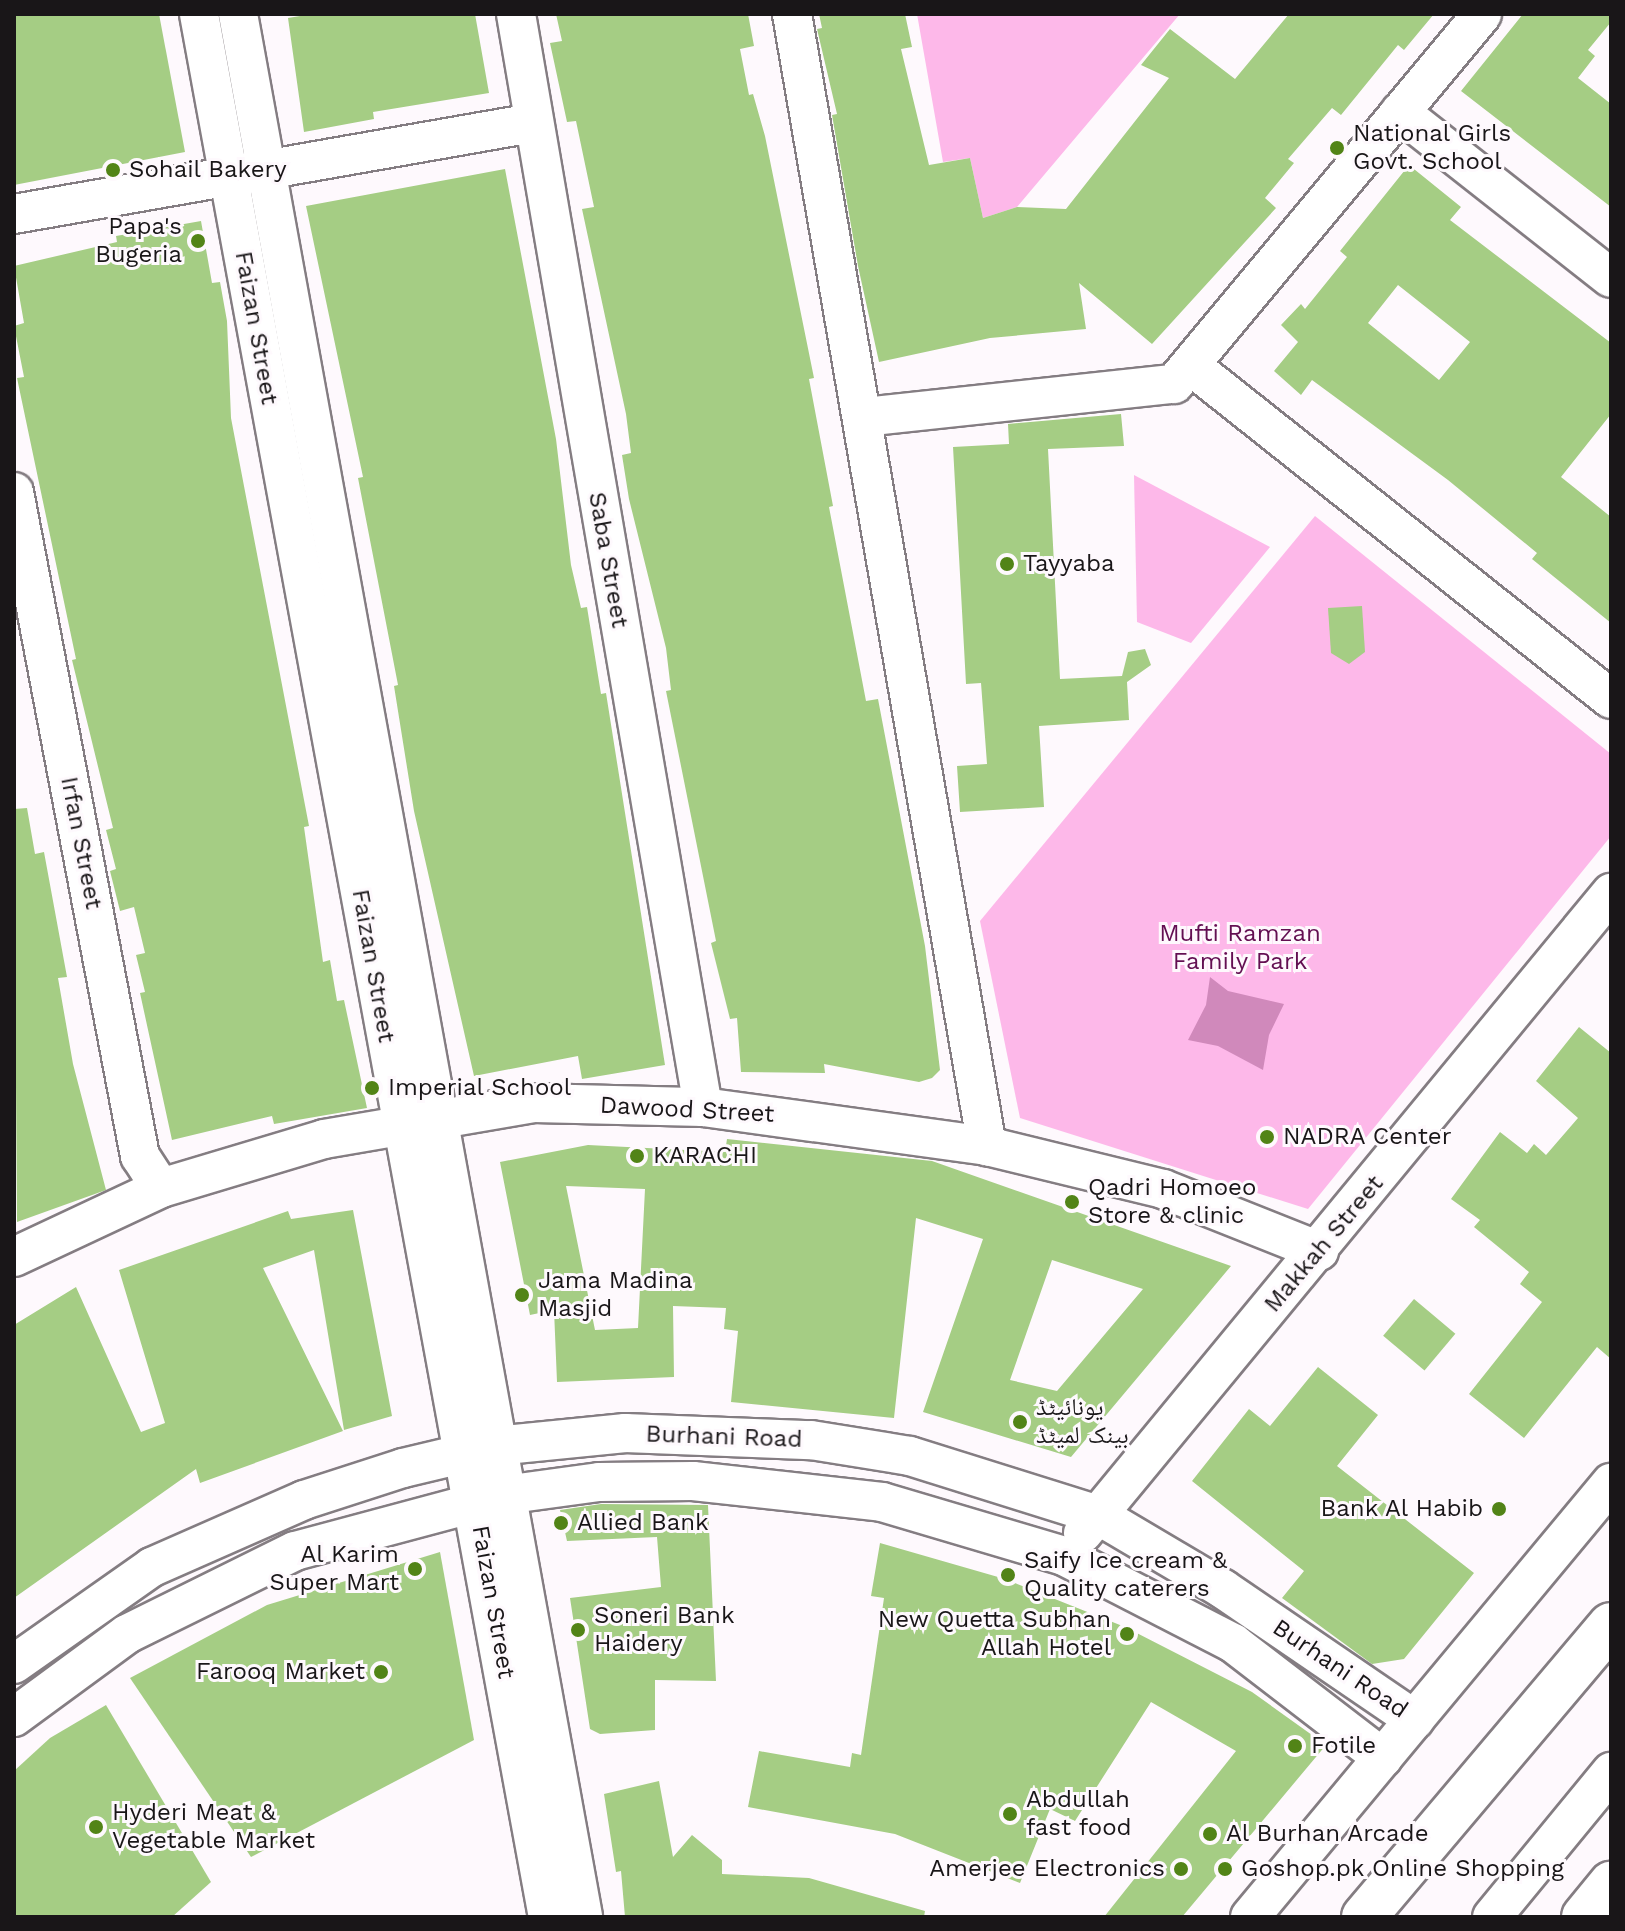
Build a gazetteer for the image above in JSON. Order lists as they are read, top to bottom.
{
  "streets": {
    "street": [
      "Faizan Street",
      "Saba Street",
      "Irfan Street",
      "Dawood Street",
      "Makkah Street",
      "Burhani Road"
    ]
  },
  "crossings": [
    ["Faizan Street", "Dawood Street"],
    ["Faizan Street", "Burhani Road"],
    ["Saba Street", "Dawood Street"],
    ["Irfan Street", "Dawood Street"],
    ["Dawood Street", "Makkah Street"],
    ["Makkah Street", "Burhani Road"]
  ],
  "parks": ["Mufti Ramzan Family Park"],
  "places": [
    "National Girls Govt. School",
    "Sohail Bakery",
    "Papa's Bugeria",
    "Tayyaba",
    "Imperial School",
    "NADRA Center",
    "KARACHI",
    "Qadri Homoeo Store & clinic",
    "Jama Madina Masjid",
    "یونائیٹڈ بینک لمیٹڈ",
    "Bank Al Habib",
    "Allied Bank",
    "Al Karim Super Mart",
    "Saify Ice cream & Quality caterers",
    "Soneri Bank Haidery",
    "New Quetta Subhan Allah Hotel",
    "Farooq Market",
    "Fotile",
    "Abdullah fast food",
    "Hyderi Meat & Vegetable Market",
    "Al Burhan Arcade",
    "Amerjee Electronics",
    "Goshop.pk Online Shopping"
  ]
}
